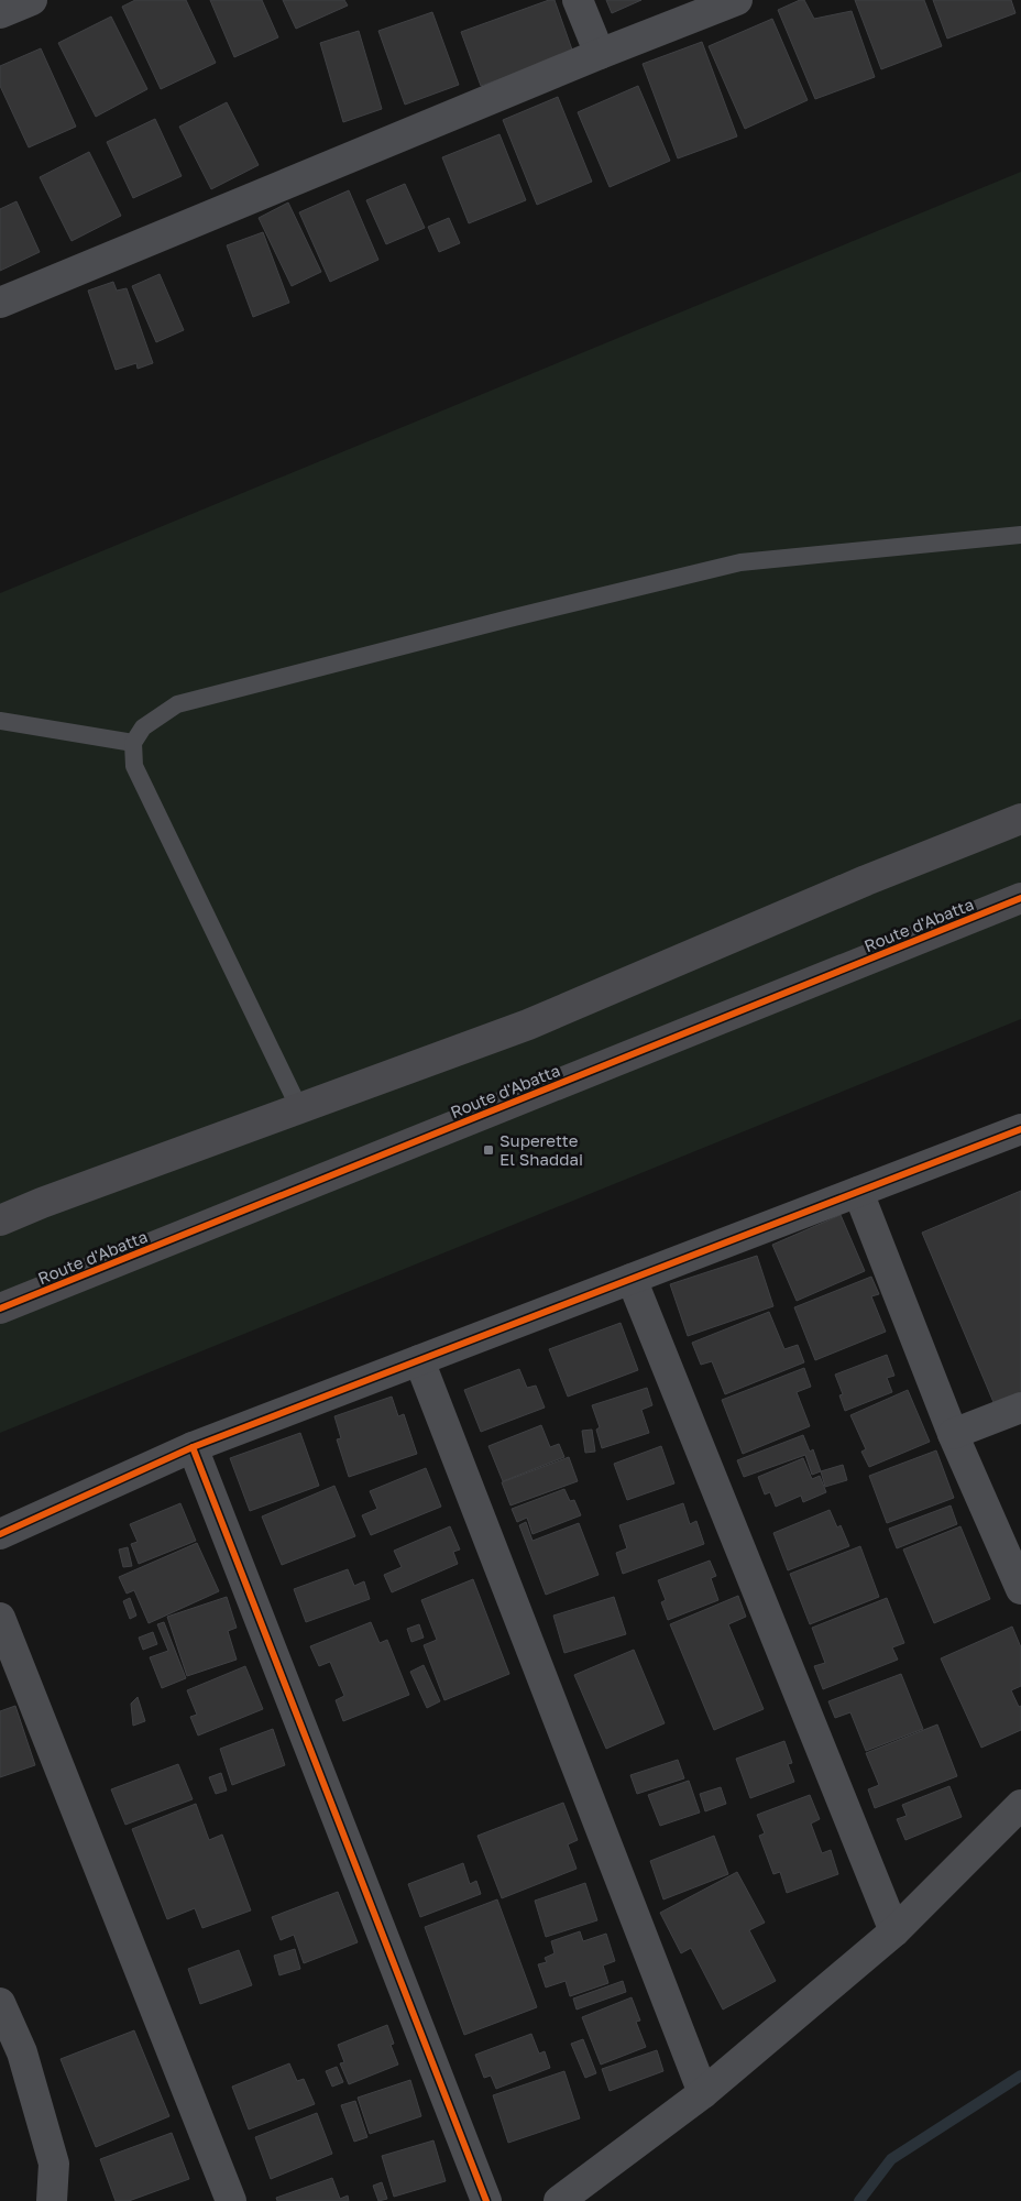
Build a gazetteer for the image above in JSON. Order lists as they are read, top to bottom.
{
  "streets": {
    "street": ["Route d'Abatta"]
  },
  "places": {
    "transit": ["Superette El Shaddai"]
  }
}
